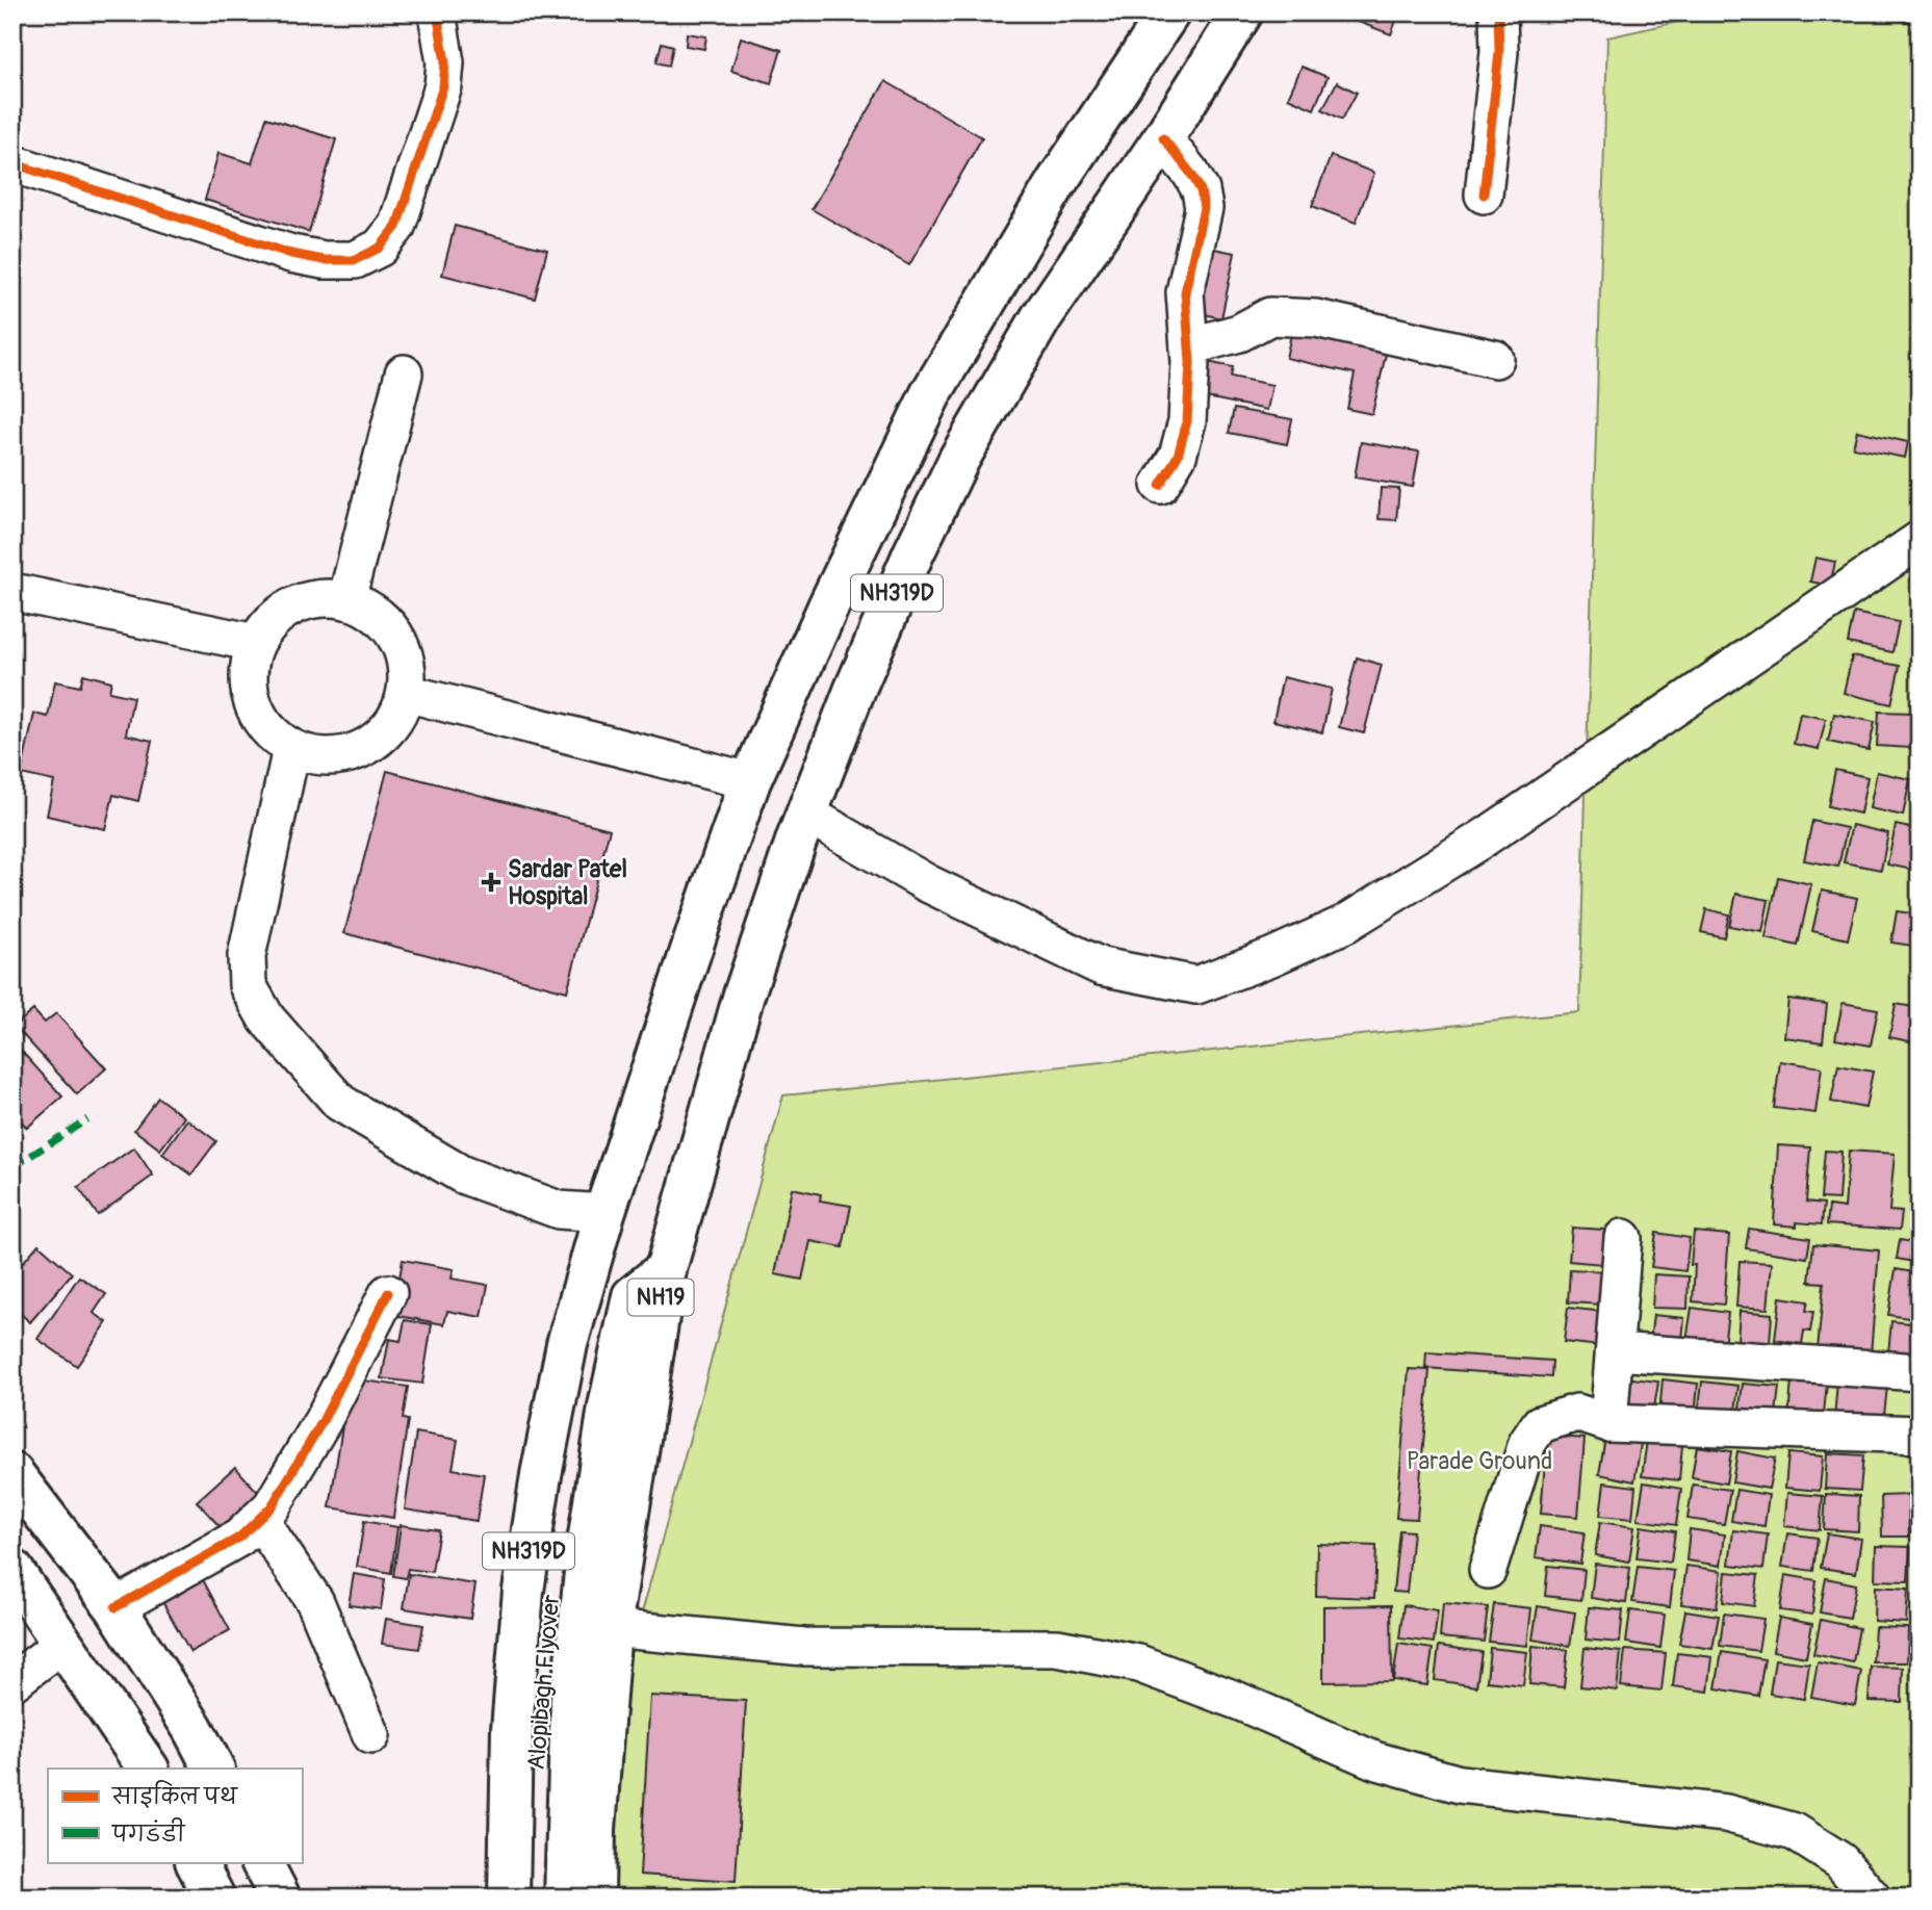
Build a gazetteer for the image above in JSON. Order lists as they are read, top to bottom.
{
  "streets": {
    "main road": ["NH319D", "NH19", "Alopibagh Flyover"]
  },
  "crossings": [
    ["NH319D", "NH19"],
    ["NH319D", "Alopibagh Flyover"]
  ],
  "parks": ["Parade Ground"],
  "places": {
    "health": ["Sardar Patel Hospital"]
  },
  "legend": ["साइकिल पथ", "पगडंडी"]
}
